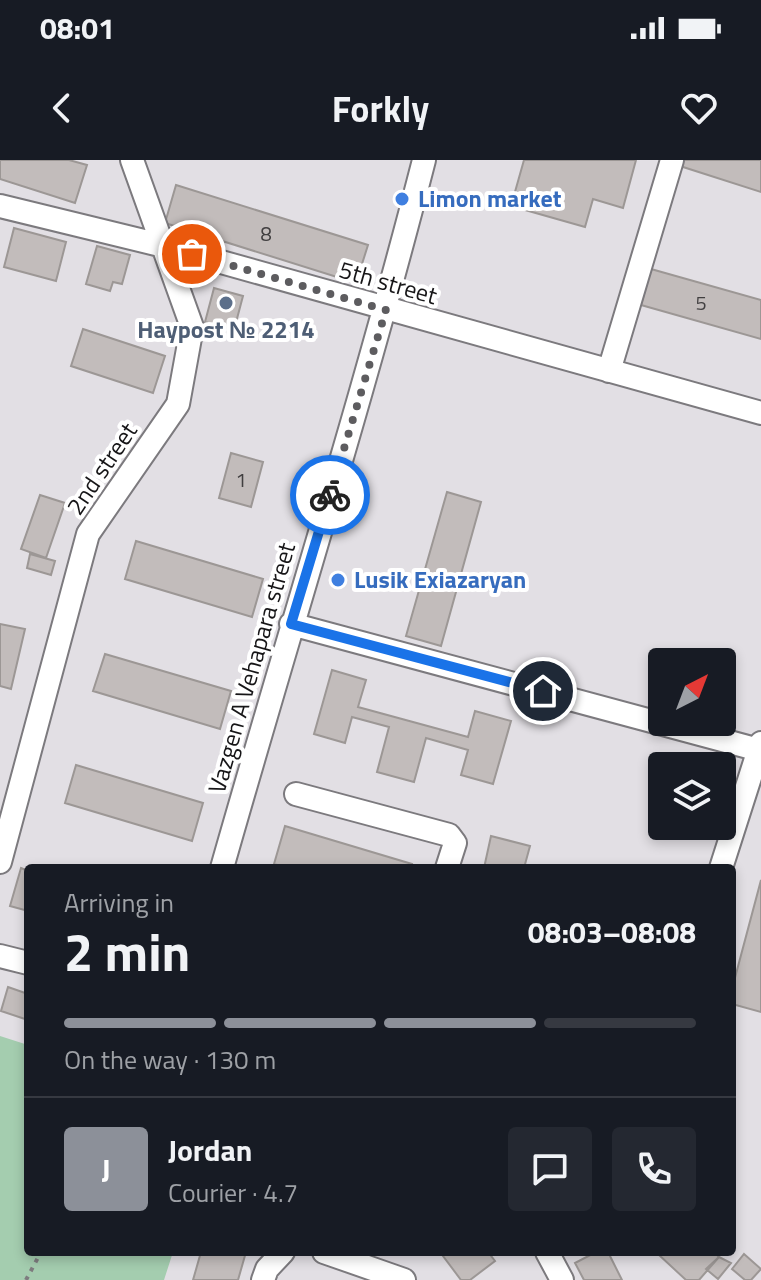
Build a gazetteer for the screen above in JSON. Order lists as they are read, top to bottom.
{
  "streets": {
    "street": ["5th street", "2nd street", "Vazgen A Vehapara street"]
  },
  "crossings": [
    ["5th street", "2nd street"],
    ["5th street", "Vazgen A Vehapara street"]
  ],
  "places": ["Limon market", "Haypost № 2214", "Lusik Exiazaryan"],
  "house_numbers": ["8", "5", "1"],
  "north": "top right",
  "page": {
    "status": "08:01",
    "header": "Forkly",
    "heading": ["2 min", "Arriving in", "08:03–08:08"],
    "panel": ["Jordan", "Courier · 4.7"],
    "bar": "On the way · 130 m",
    "round": "J"
  }
}
